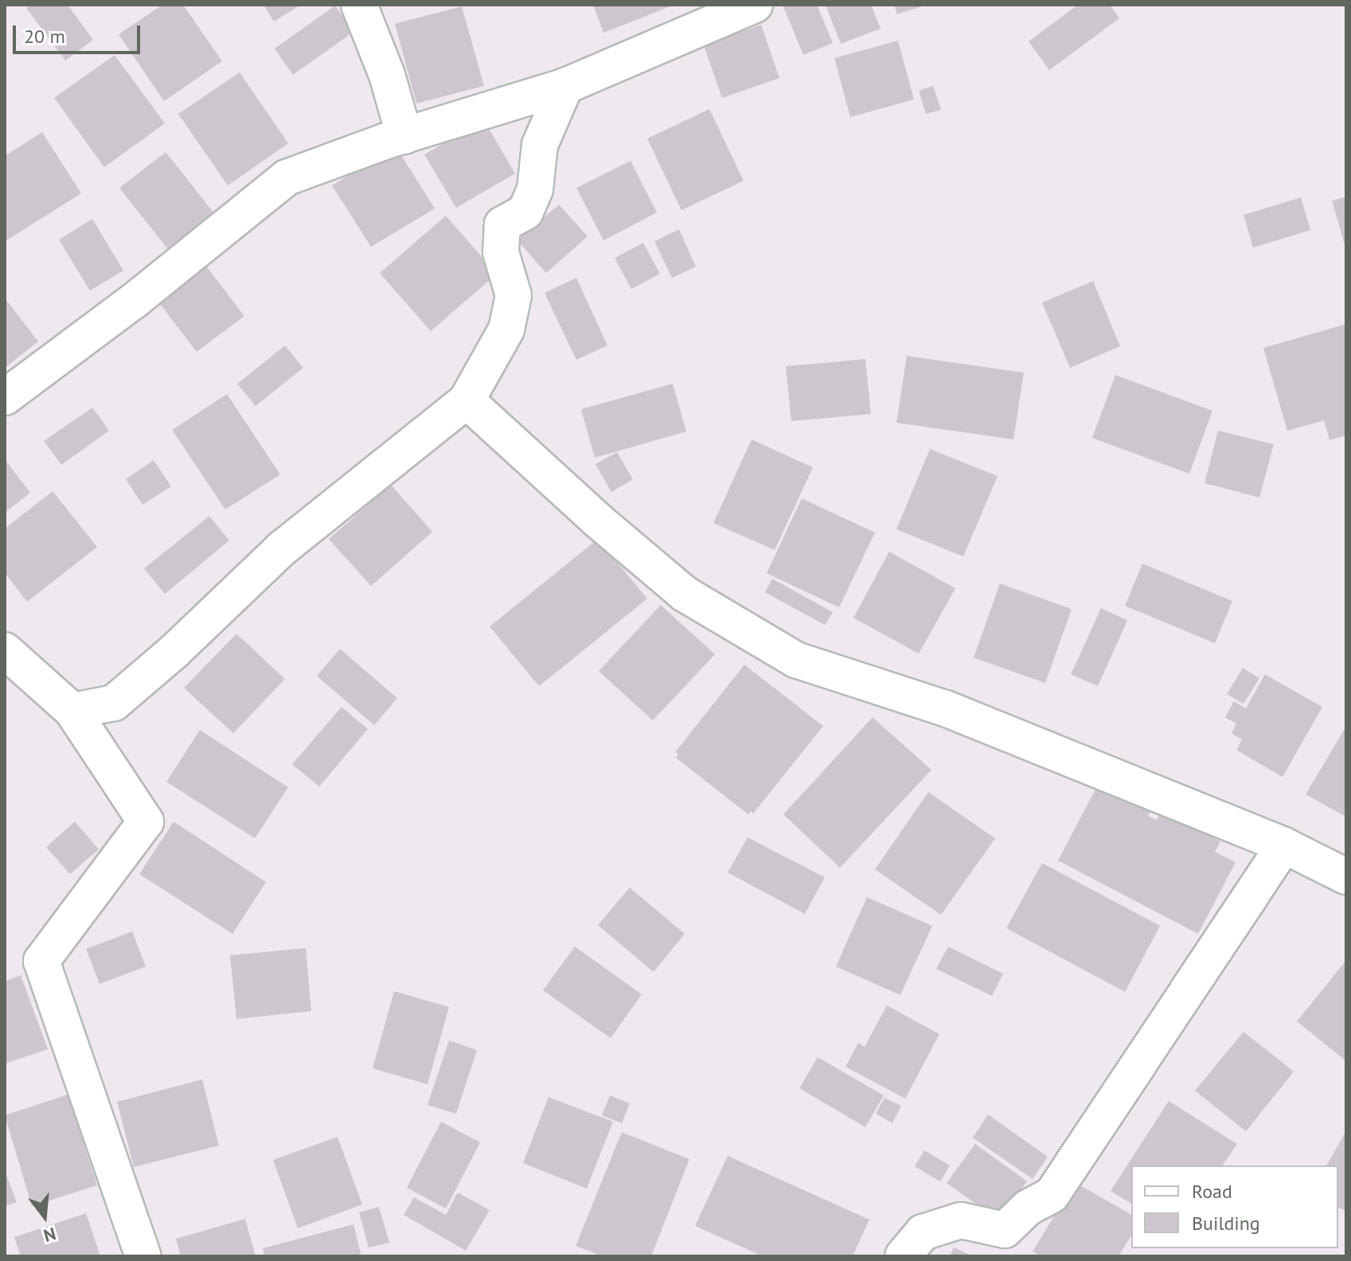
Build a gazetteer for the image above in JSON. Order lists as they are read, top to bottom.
{
  "legend": ["Road", "Building"],
  "scale_bar": "20 m",
  "north": "bottom"
}
